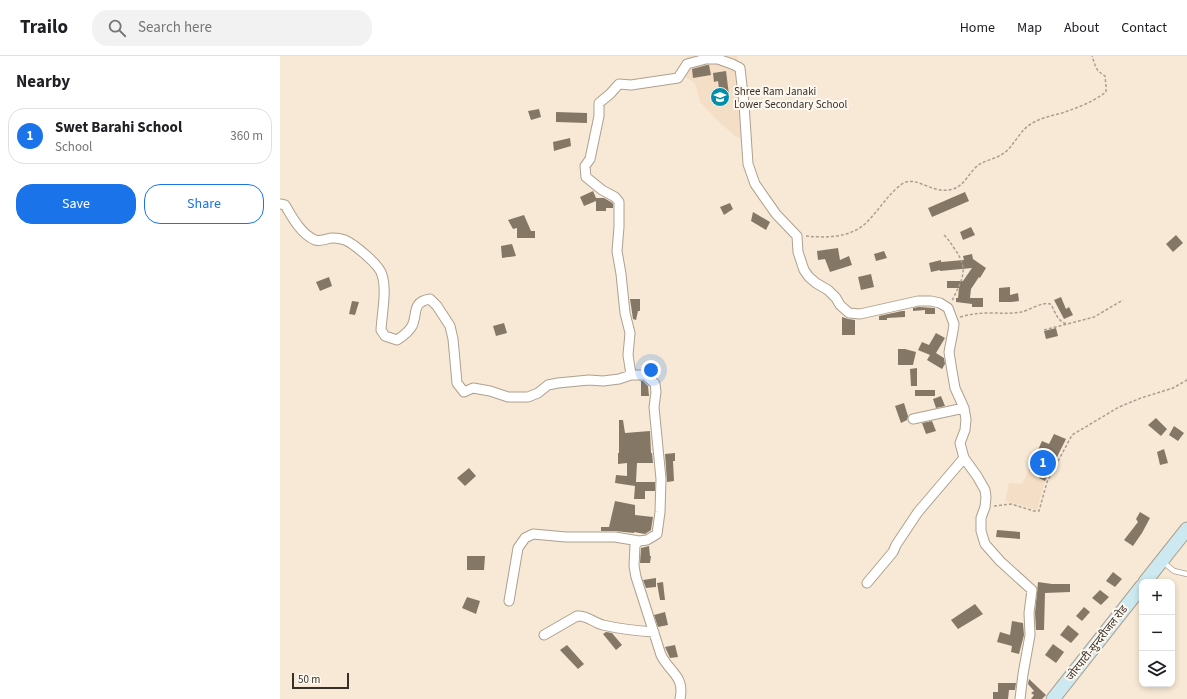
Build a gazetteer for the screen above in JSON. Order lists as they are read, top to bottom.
{
  "streets": {
    "main road": ["जोरपाटी-सुन्दरीजल रोड"]
  },
  "places": {
    "school or university": ["Shree Ram Janaki Lower Secondary School"]
  },
  "scale_bar": "50 m",
  "page": {
    "header": "Trailo",
    "search": "Search here",
    "nav": [
      "Home",
      "Map",
      "About",
      "Contact"
    ],
    "heading": "Nearby",
    "list": [
      {
        "mark": "1",
        "name": "Swet Barahi School",
        "note": "School",
        "value": "360 m"
      }
    ],
    "buttons": ["Save", "Share"],
    "pins": "1",
    "map_buttons": ["+", "−"],
    "scale": "50 m"
  }
}
